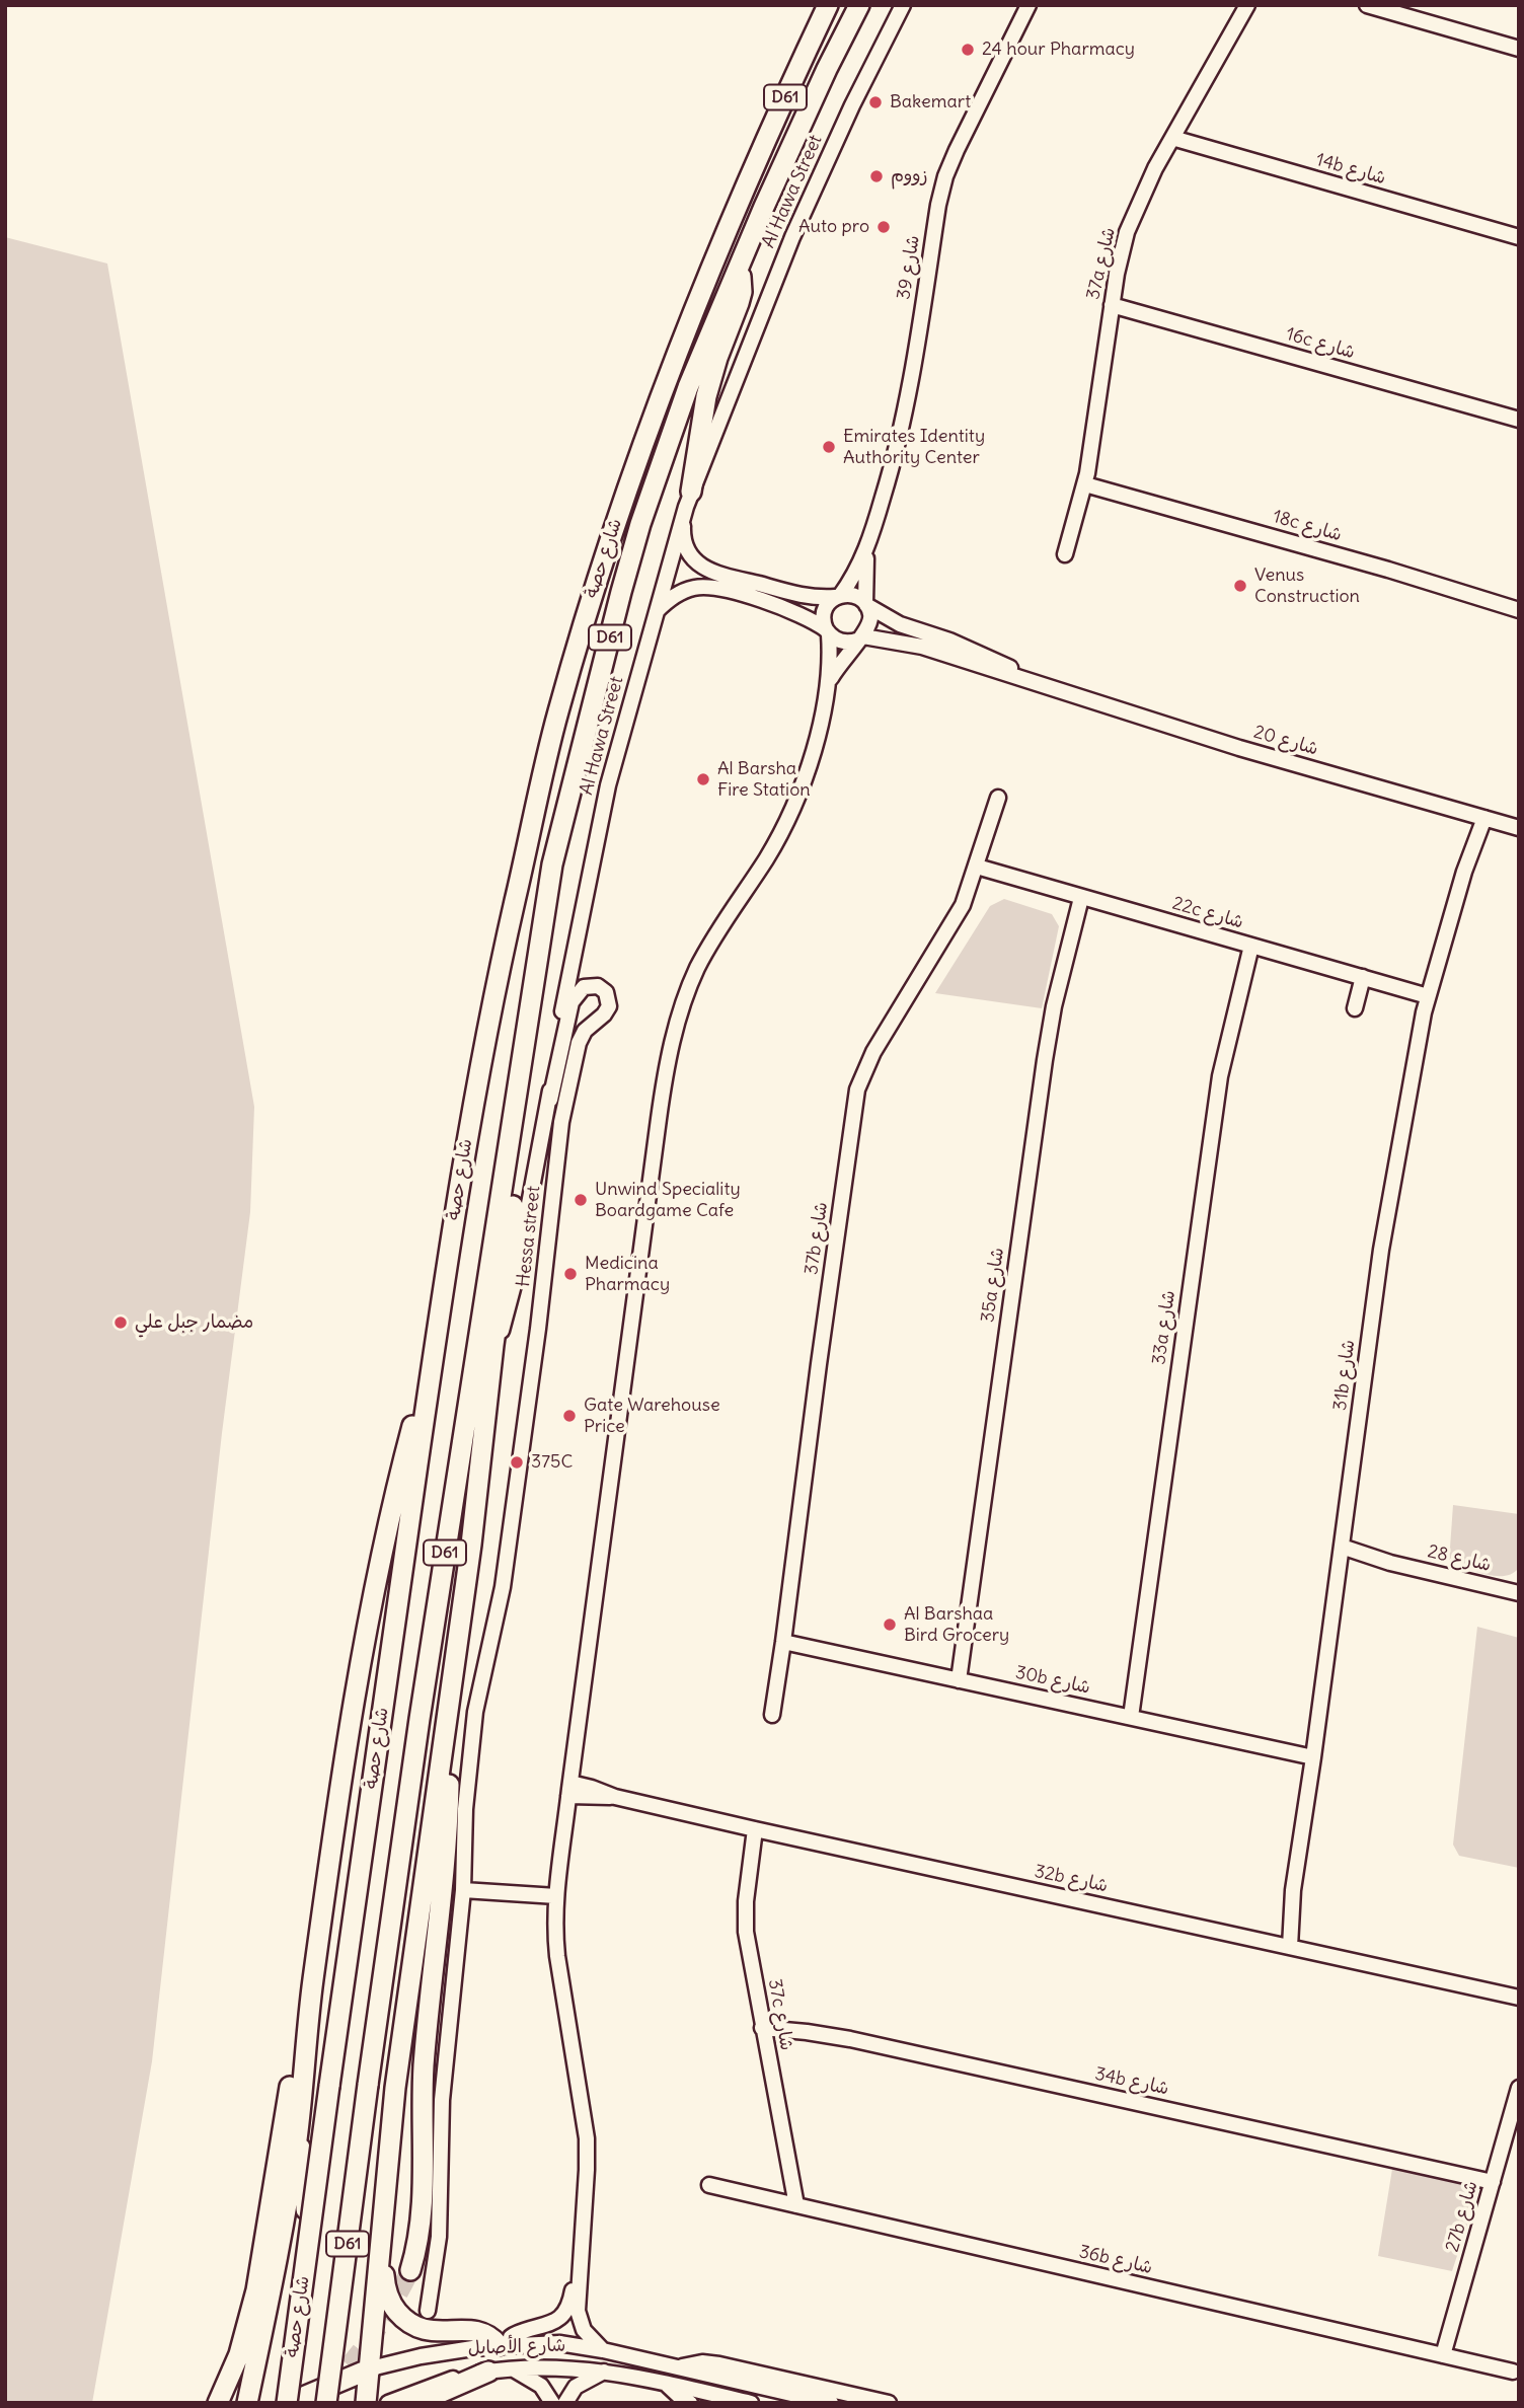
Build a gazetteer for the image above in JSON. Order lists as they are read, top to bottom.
{
  "streets": {
    "main road": ["D61", "شارع حصة", "شارع الأصايل"],
    "street": [
      "14b شارع",
      "Al Hawa Street",
      "37a شارع",
      "شارع 39",
      "16c شارع",
      "18c شارع",
      "شارع 20",
      "22c شارع",
      "Hessa street",
      "37b شارع",
      "35a شارع",
      "33a شارع",
      "31b شارع",
      "شارع 28",
      "30b شارع",
      "32b شارع",
      "37c شارع",
      "34b شارع",
      "27b شارع",
      "36b شارع"
    ]
  },
  "crossings": [
    ["D61", "شارع حصة"],
    ["14b شارع", "37a شارع"],
    ["Al Hawa Street", "شارع حصة"],
    ["Al Hawa Street", "Hessa street"],
    ["37a شارع", "16c شارع"],
    ["37a شارع", "18c شارع"],
    ["شارع 39", "شارع 20"],
    ["شارع حصة", "شارع الأصايل"],
    ["شارع 20", "31b شارع"],
    ["22c شارع", "37b شارع"],
    ["22c شارع", "35a شارع"],
    ["22c شارع", "33a شارع"],
    ["22c شارع", "31b شارع"],
    ["37b شارع", "30b شارع"],
    ["35a شارع", "30b شارع"],
    ["33a شارع", "30b شارع"],
    ["31b شارع", "شارع 28"],
    ["31b شارع", "30b شارع"],
    ["31b شارع", "32b شارع"],
    ["32b شارع", "37c شارع"],
    ["37c شارع", "34b شارع"],
    ["37c شارع", "36b شارع"],
    ["34b شارع", "27b شارع"],
    ["27b شارع", "36b شارع"]
  ],
  "places": [
    "24 hour Pharmacy",
    "Bakemart",
    "زووم",
    "Auto pro",
    "Emirates Identity Authority Center",
    "Venus Construction",
    "Al Barsha Fire Station",
    "Unwind Speciality Boardgame Cafe",
    "Medicina Pharmacy",
    "مضمار جبل علي",
    "Gate Warehouse Price",
    "375C",
    "Al Barshaa Bird Grocery"
  ]
}
